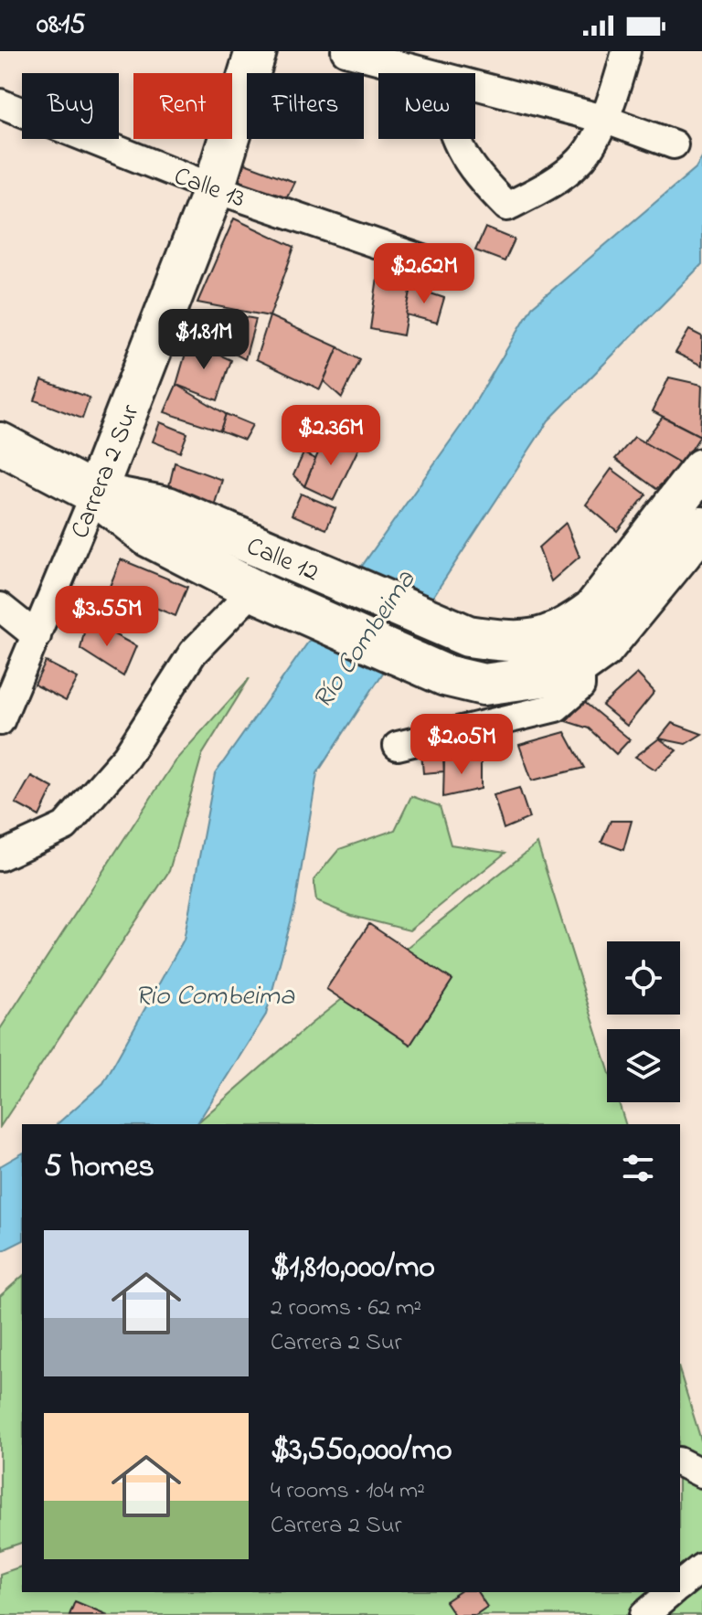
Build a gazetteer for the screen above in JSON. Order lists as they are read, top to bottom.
{
  "streets": {
    "main road": ["Carrera 2 Sur", "Calle 12"],
    "street": ["Calle 13"]
  },
  "crossings": [
    ["Calle 13", "Carrera 2 Sur"],
    ["Carrera 2 Sur", "Calle 12"]
  ],
  "water": ["Río Combeima", "Rio Combeima"],
  "page": {
    "status": "08:15",
    "chip": [
      "Buy",
      "Rent",
      "Filters",
      "New"
    ],
    "price": [
      "$2.62M",
      "$1.81M",
      "$2.36M",
      "$3.55M",
      "$2.05M"
    ],
    "heading": "5 homes",
    "list": [
      {
        "name": "$1,810,000/mo",
        "note": "2 rooms · 62 m² · Carrera 2 Sur"
      },
      {
        "name": "$3,550,000/mo",
        "note": "4 rooms · 104 m² · Carrera 2 Sur"
      }
    ]
  }
}
